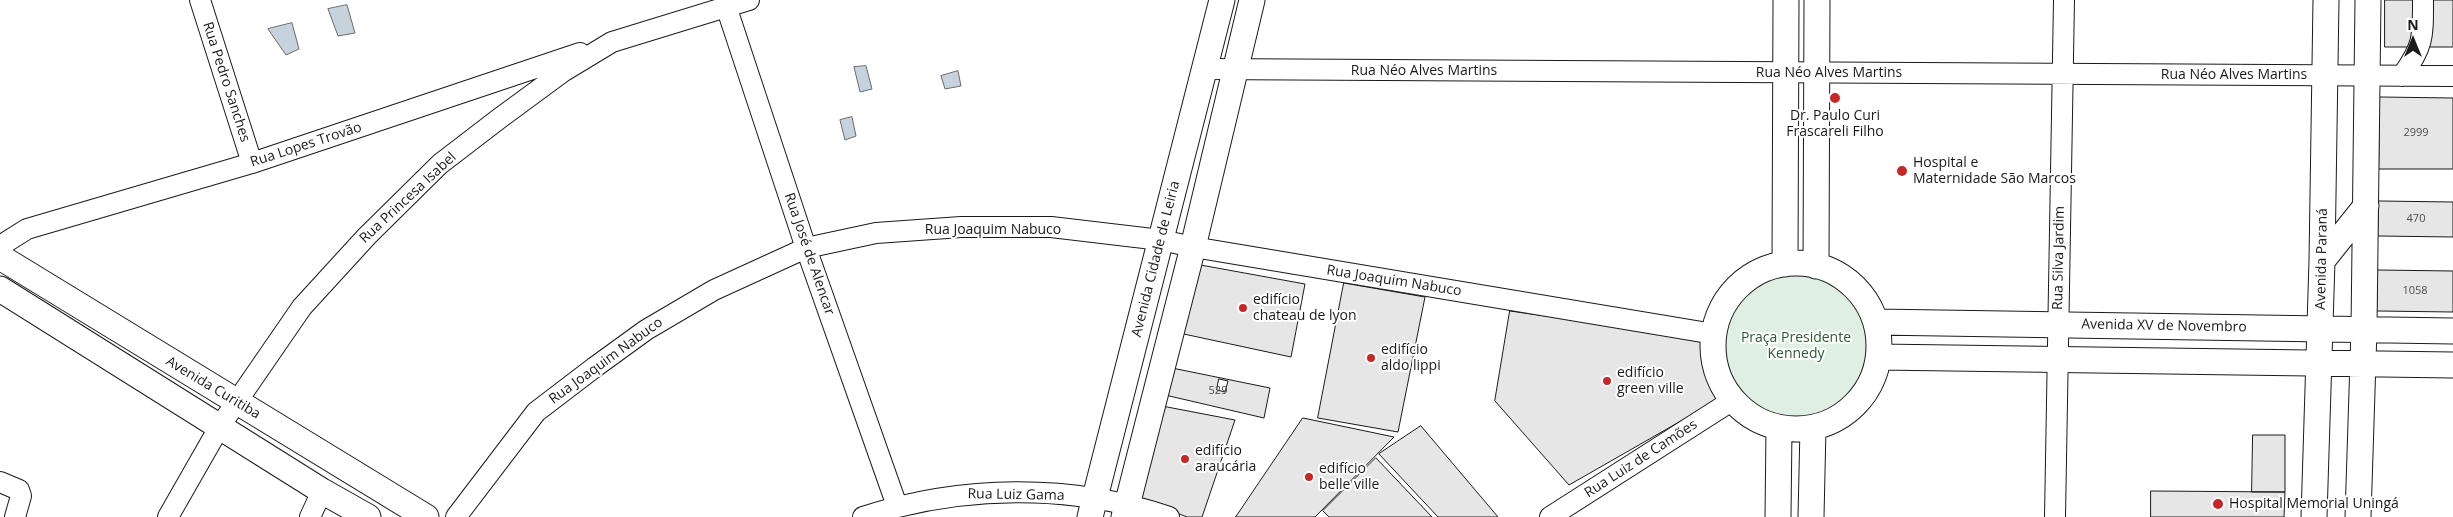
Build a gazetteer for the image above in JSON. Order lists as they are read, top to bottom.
{
  "streets": {
    "main road": [
      "Avenida Cidade de Leiria",
      "Avenida Paraná",
      "Avenida XV de Novembro",
      "Avenida Curitiba"
    ],
    "street": [
      "Rua Néo Alves Martins",
      "Rua Pedro Sanches",
      "Rua Lopes Trovão",
      "Rua Princesa Isabel",
      "Rua Joaquim Nabuco",
      "Rua José de Alencar",
      "Rua Silva Jardim",
      "Rua Luiz de Camões",
      "Rua Luiz Gama"
    ]
  },
  "crossings": [
    ["Rua Néo Alves Martins", "Rua Silva Jardim"],
    ["Rua Néo Alves Martins", "Avenida Cidade de Leiria"],
    ["Rua Néo Alves Martins", "Avenida Paraná"],
    ["Rua Pedro Sanches", "Rua Lopes Trovão"],
    ["Rua Lopes Trovão", "Rua Princesa Isabel"],
    ["Rua Princesa Isabel", "Rua José de Alencar"],
    ["Rua Princesa Isabel", "Avenida Curitiba"],
    ["Rua Joaquim Nabuco", "Rua José de Alencar"],
    ["Rua Joaquim Nabuco", "Avenida Cidade de Leiria"],
    ["Rua Joaquim Nabuco", "Avenida XV de Novembro"],
    ["Rua Joaquim Nabuco", "Rua Luiz de Camões"],
    ["Rua José de Alencar", "Rua Luiz Gama"],
    ["Rua Silva Jardim", "Avenida XV de Novembro"],
    ["Avenida Cidade de Leiria", "Rua Luiz Gama"],
    ["Avenida Paraná", "Avenida XV de Novembro"],
    ["Avenida XV de Novembro", "Rua Luiz de Camões"]
  ],
  "parks": ["Praça Presidente Kennedy"],
  "places": [
    "Dr. Paulo Curi Frascareli Filho",
    "Hospital e Maternidade São Marcos",
    "edifício chateau de lyon",
    "edifício aldo lippi",
    "edifício green ville",
    "edifício araucária",
    "edifício belle ville",
    "Hospital Memorial Uningá"
  ],
  "house_numbers": [
    "2999",
    "470",
    "1058",
    "529"
  ],
  "north": "top"
}
